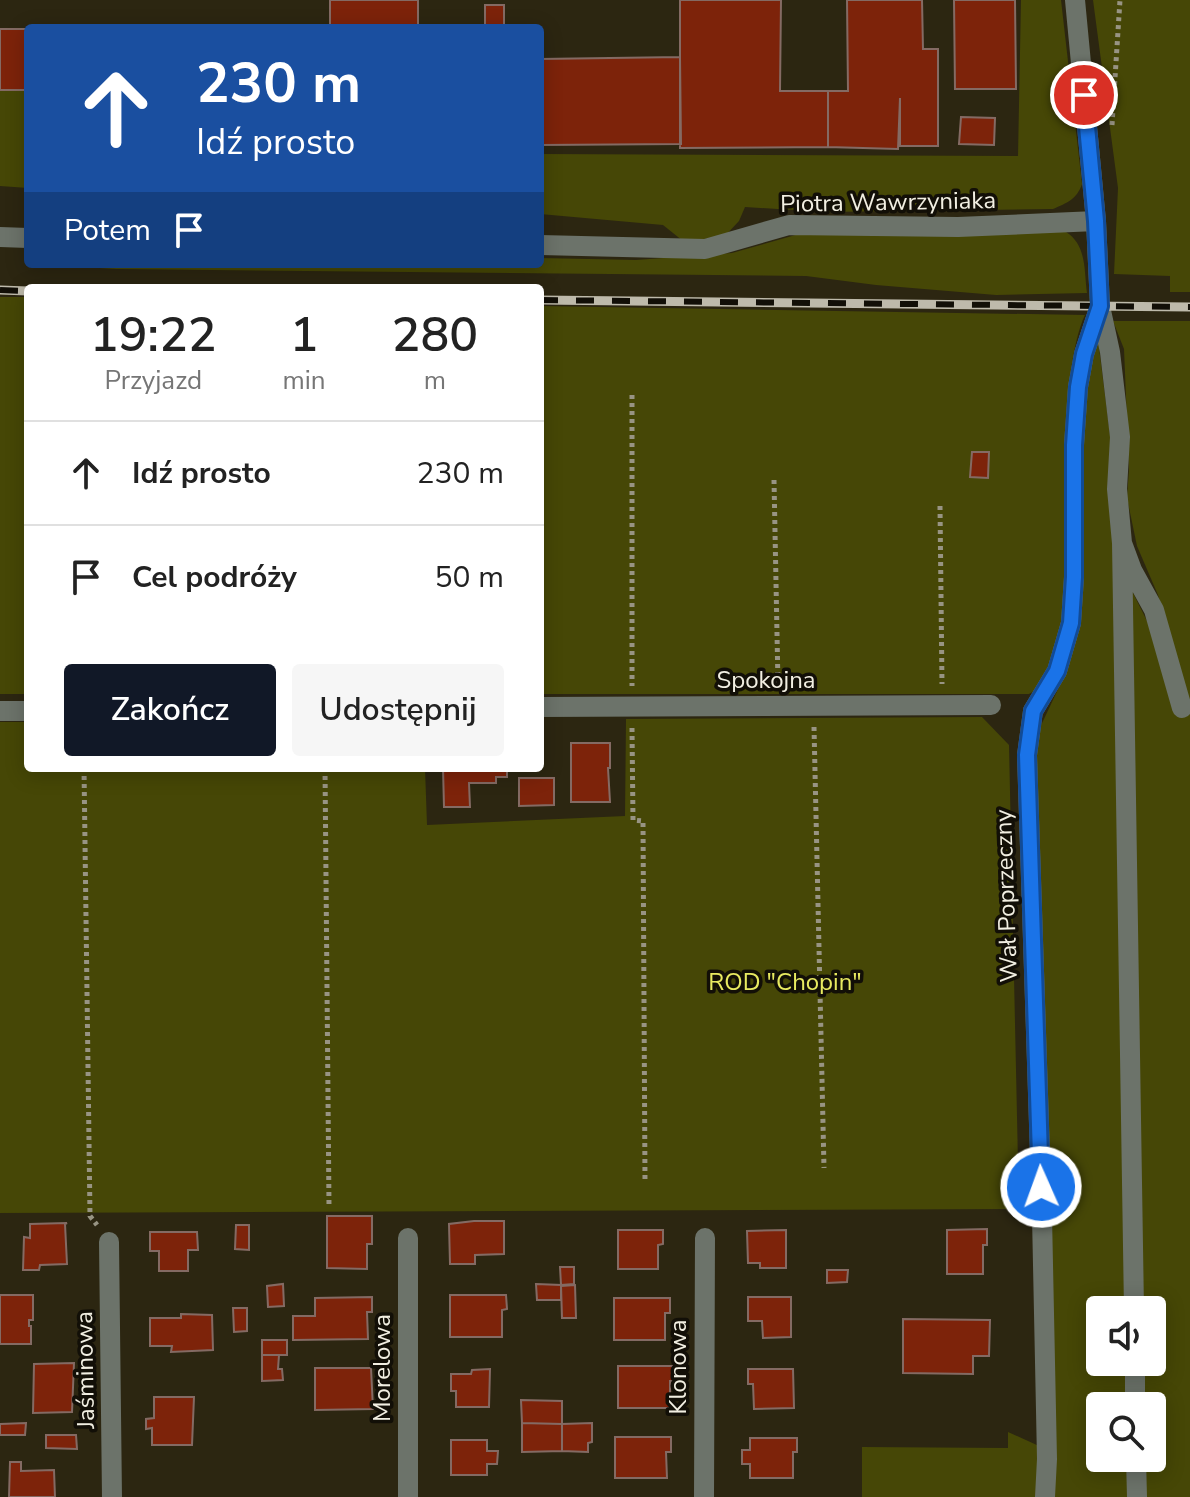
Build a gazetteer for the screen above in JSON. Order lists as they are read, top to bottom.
{
  "streets": {
    "street": [
      "Piotra Wawrzyniaka",
      "Spokojna",
      "Wał Poprzeczny",
      "Klonowa",
      "Morelowa",
      "Jaśminowa"
    ]
  },
  "parks": ["ROD \"Chopin\""],
  "page": {
    "turn": ["230 m", "Idź prosto"],
    "then": "Potem",
    "eta": [
      "19:22",
      "Przyjazd",
      "1",
      "min",
      "280",
      "m"
    ],
    "list": [
      {
        "name": "Idź prosto",
        "value": "230 m"
      },
      {
        "name": "Cel podróży",
        "value": "50 m"
      }
    ],
    "buttons": ["Zakończ", "Udostępnij"]
  }
}
